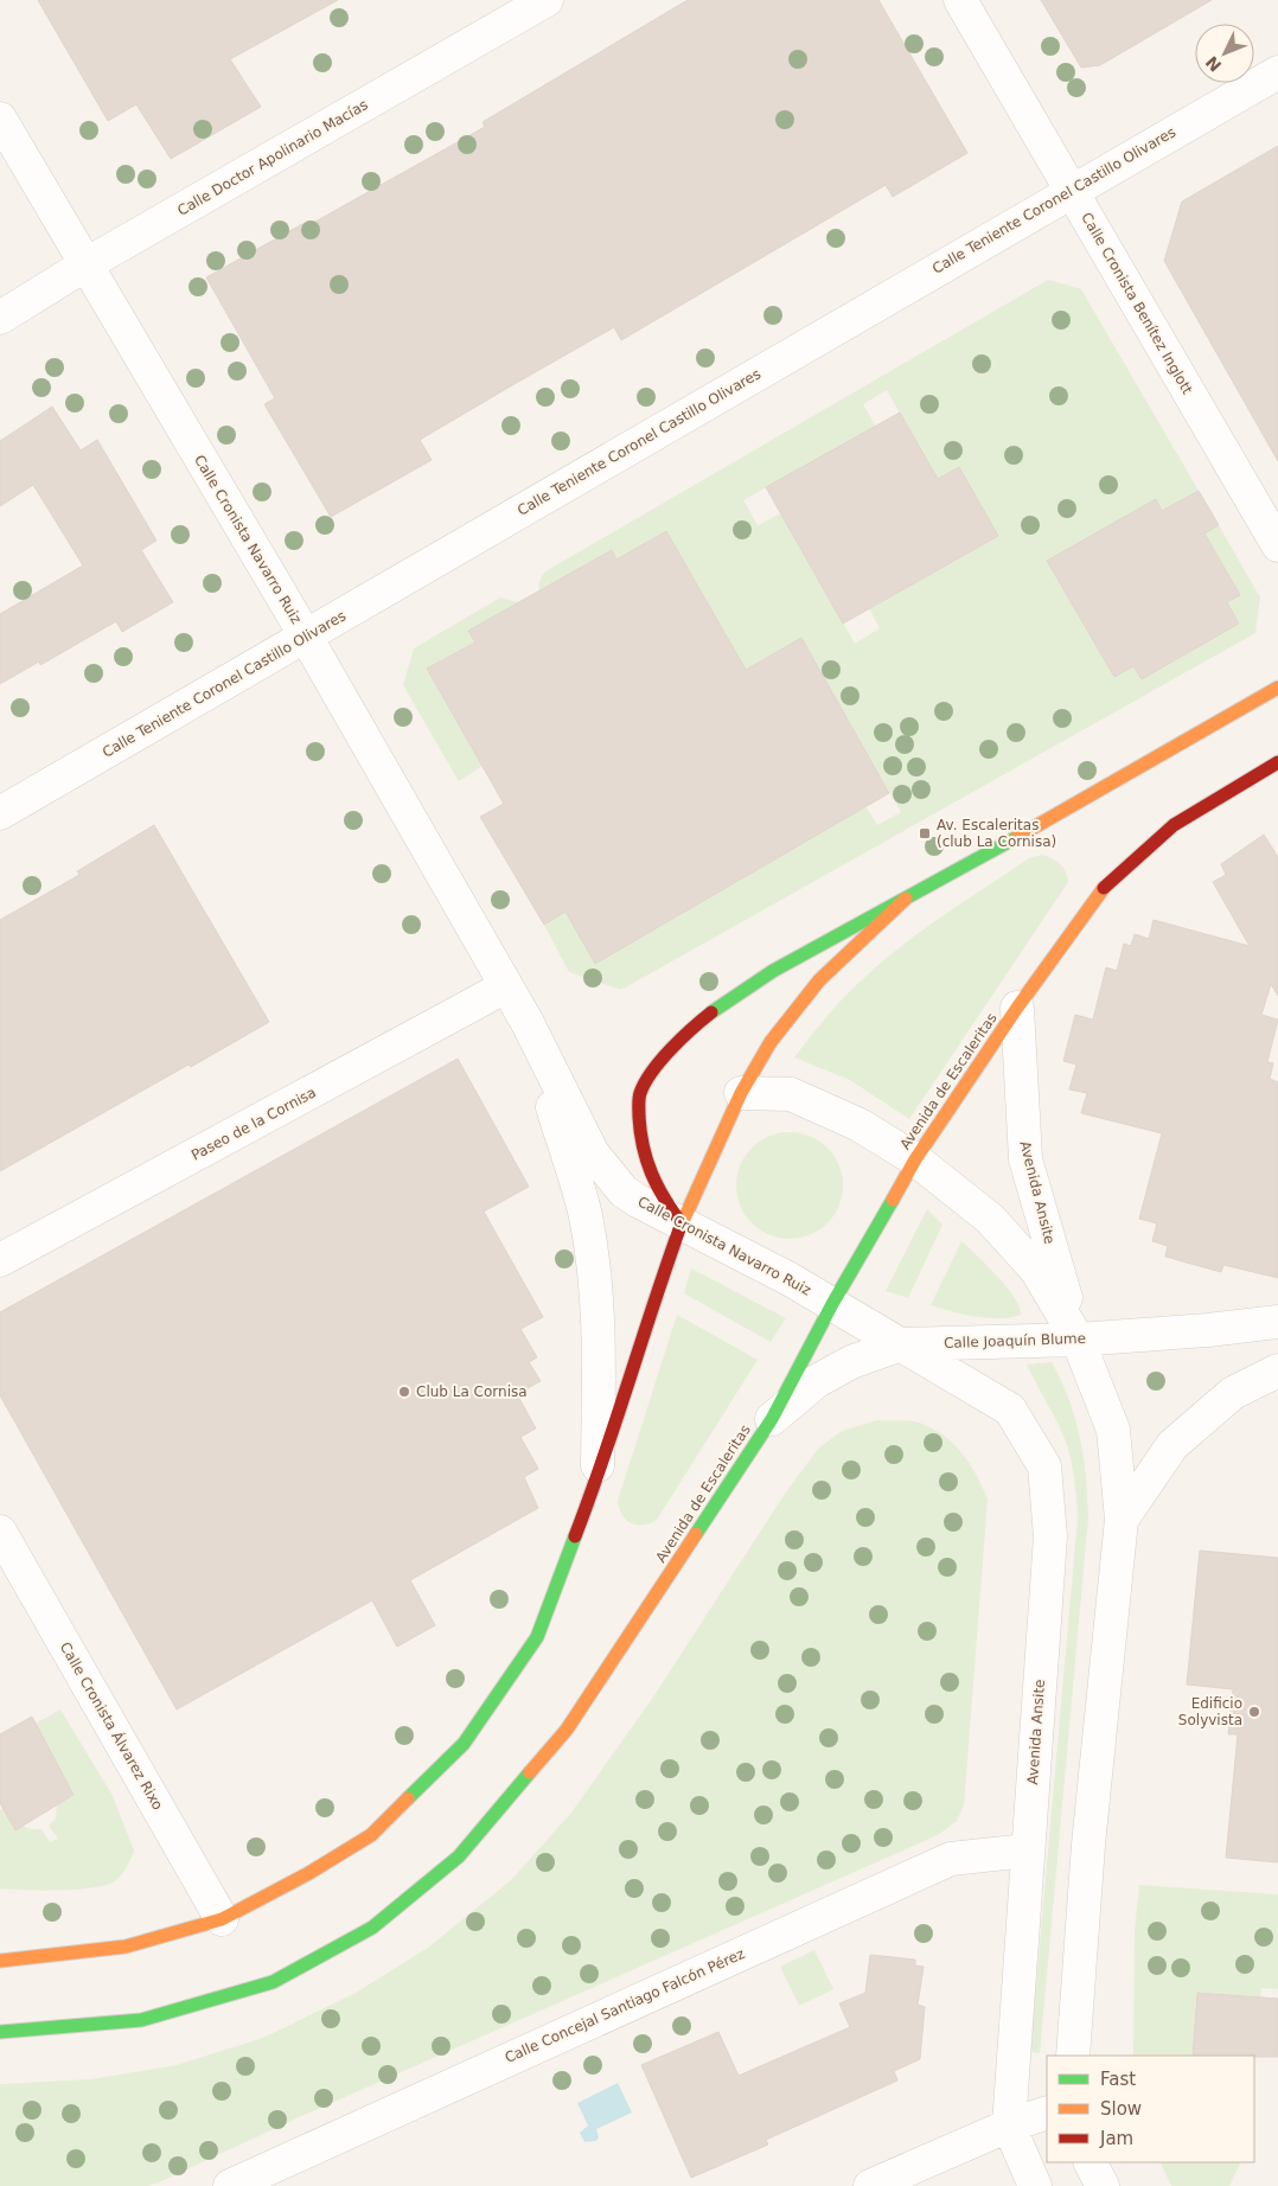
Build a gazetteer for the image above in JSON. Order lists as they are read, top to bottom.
{
  "streets": {
    "street": [
      "Calle Doctor Apolinario Macías",
      "Calle Teniente Coronel Castillo Olivares",
      "Calle Cronista Benítez Inglott",
      "Calle Cronista Navarro Ruiz",
      "Avenida de Escaleritas",
      "Paseo de la Cornisa",
      "Avenida Ansite",
      "Calle Joaquín Blume",
      "Calle Cronista Álvarez Rixo",
      "Calle Concejal Santiago Falcón Pérez"
    ]
  },
  "crossings": [
    ["Calle Doctor Apolinario Macías", "Calle Cronista Navarro Ruiz"],
    ["Calle Teniente Coronel Castillo Olivares", "Calle Cronista Benítez Inglott"],
    ["Calle Teniente Coronel Castillo Olivares", "Calle Cronista Navarro Ruiz"],
    ["Calle Cronista Navarro Ruiz", "Avenida de Escaleritas"],
    ["Calle Cronista Navarro Ruiz", "Paseo de la Cornisa"],
    ["Calle Cronista Navarro Ruiz", "Avenida Ansite"],
    ["Calle Cronista Navarro Ruiz", "Calle Joaquín Blume"],
    ["Avenida de Escaleritas", "Avenida Ansite"],
    ["Avenida de Escaleritas", "Calle Joaquín Blume"],
    ["Avenida Ansite", "Calle Joaquín Blume"],
    ["Avenida Ansite", "Calle Concejal Santiago Falcón Pérez"]
  ],
  "places": {
    "transit": ["Av. Escaleritas (club La Cornisa)"],
    "other": ["Club La Cornisa", "Edificio Solyvista"]
  },
  "legend": ["Fast", "Slow", "Jam"],
  "north": "bottom left"
}
